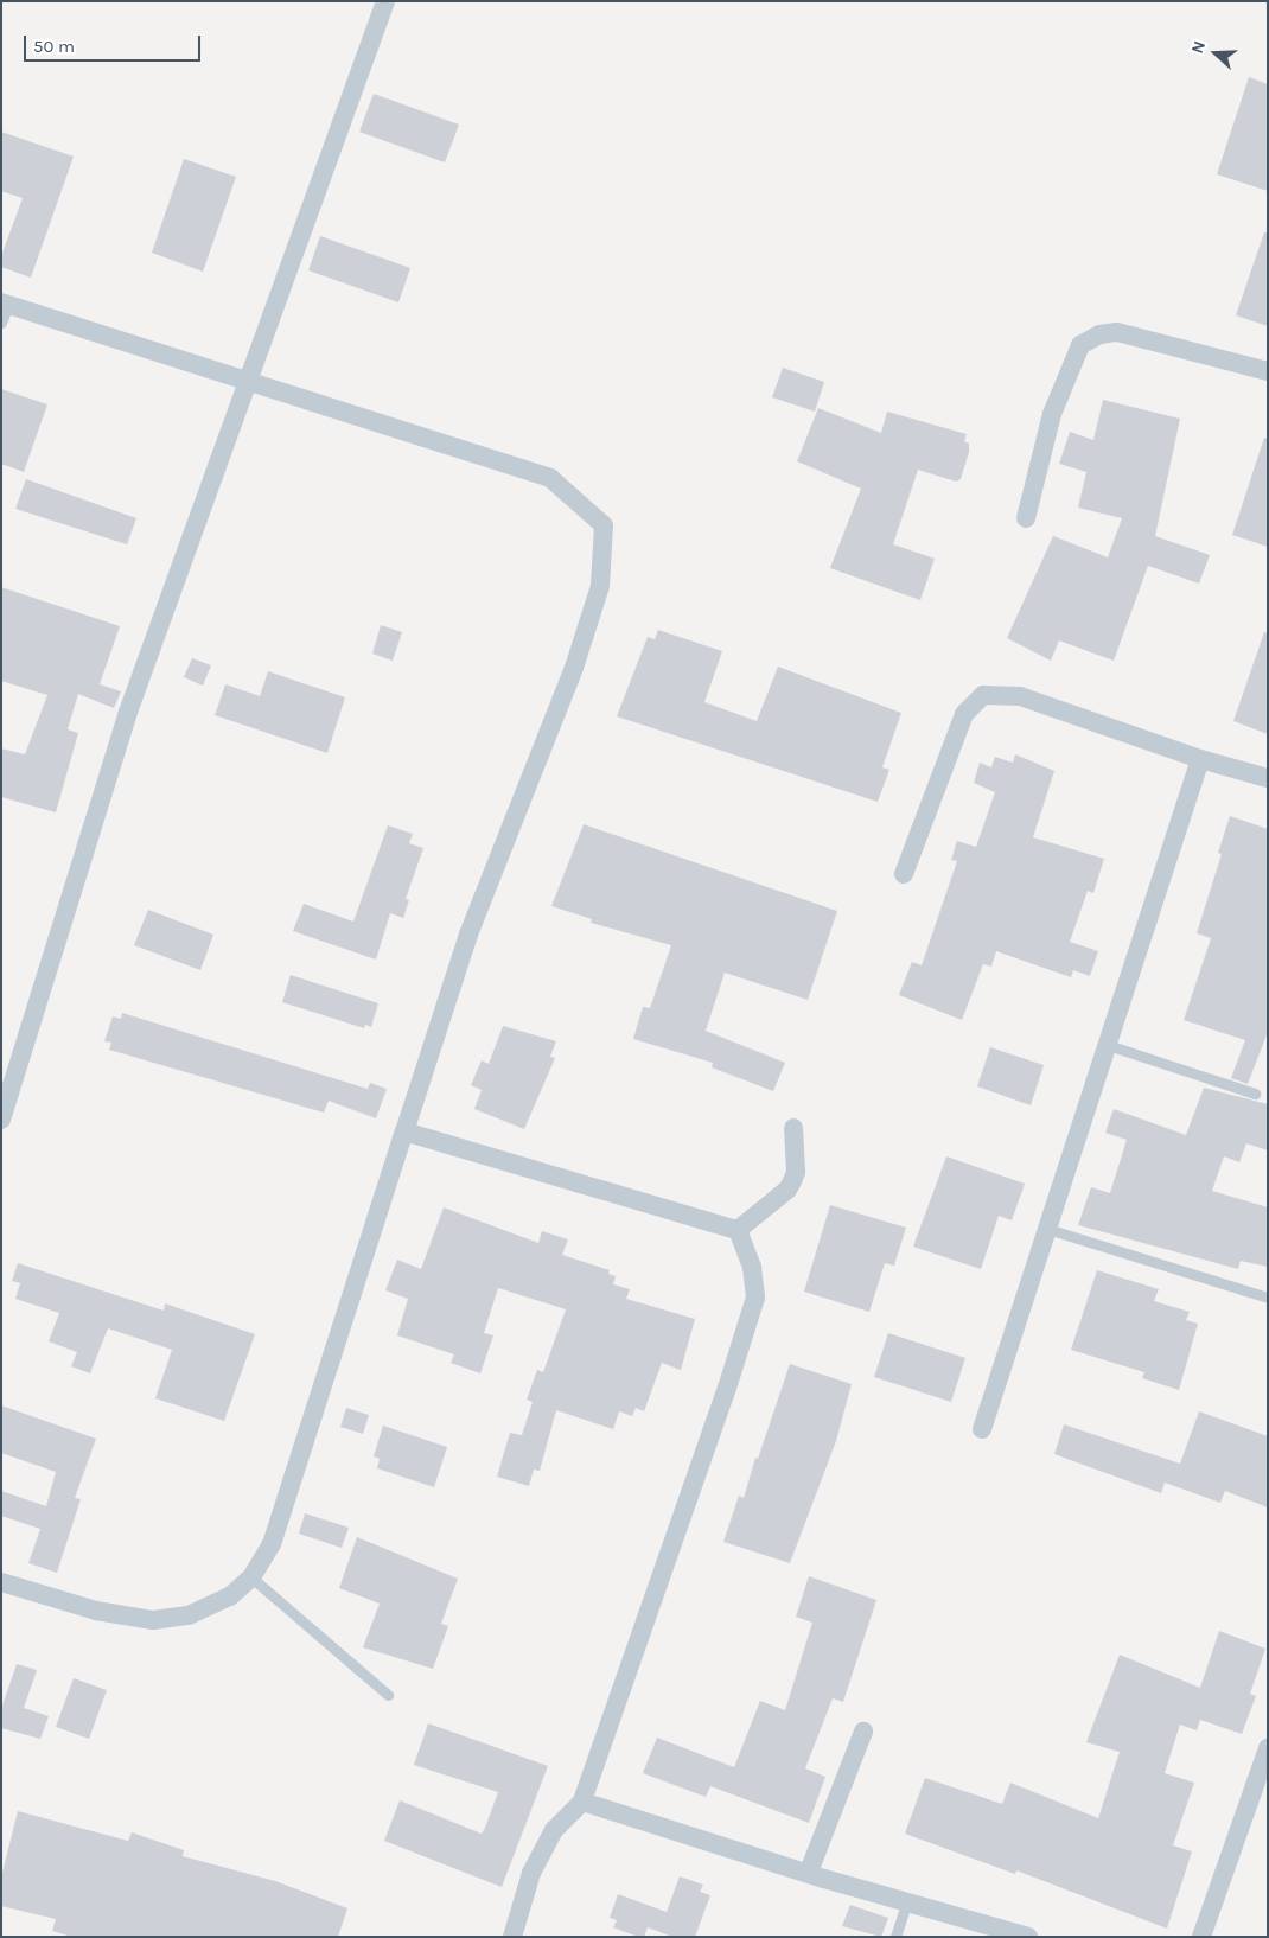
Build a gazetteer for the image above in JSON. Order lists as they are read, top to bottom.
{
  "scale_bar": "50 m",
  "north": "left"
}
